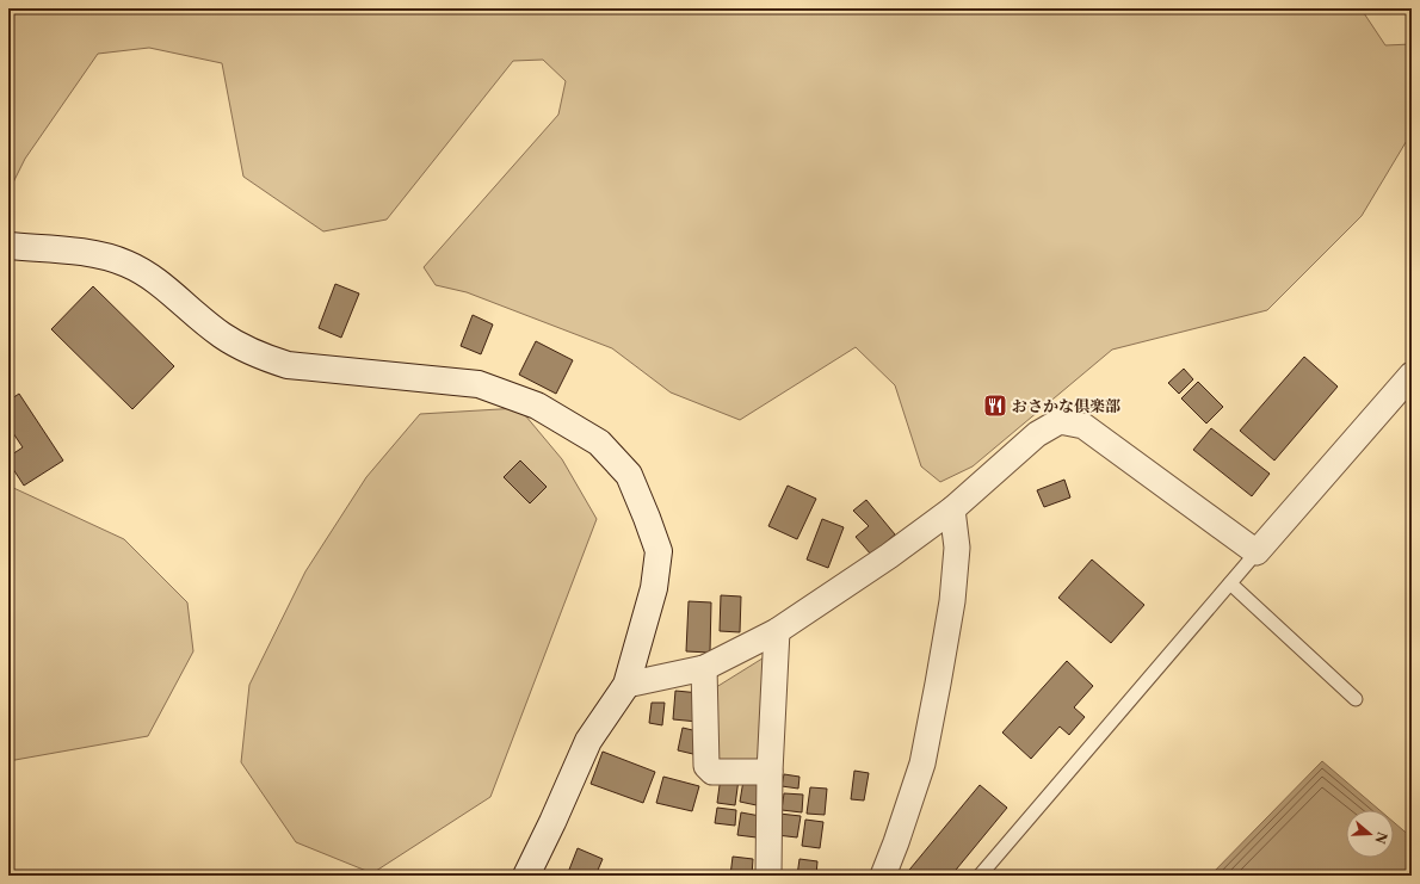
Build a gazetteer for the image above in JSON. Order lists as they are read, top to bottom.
{
  "places": {
    "restaurant": ["おさかな倶楽部"]
  },
  "north": "right"
}
